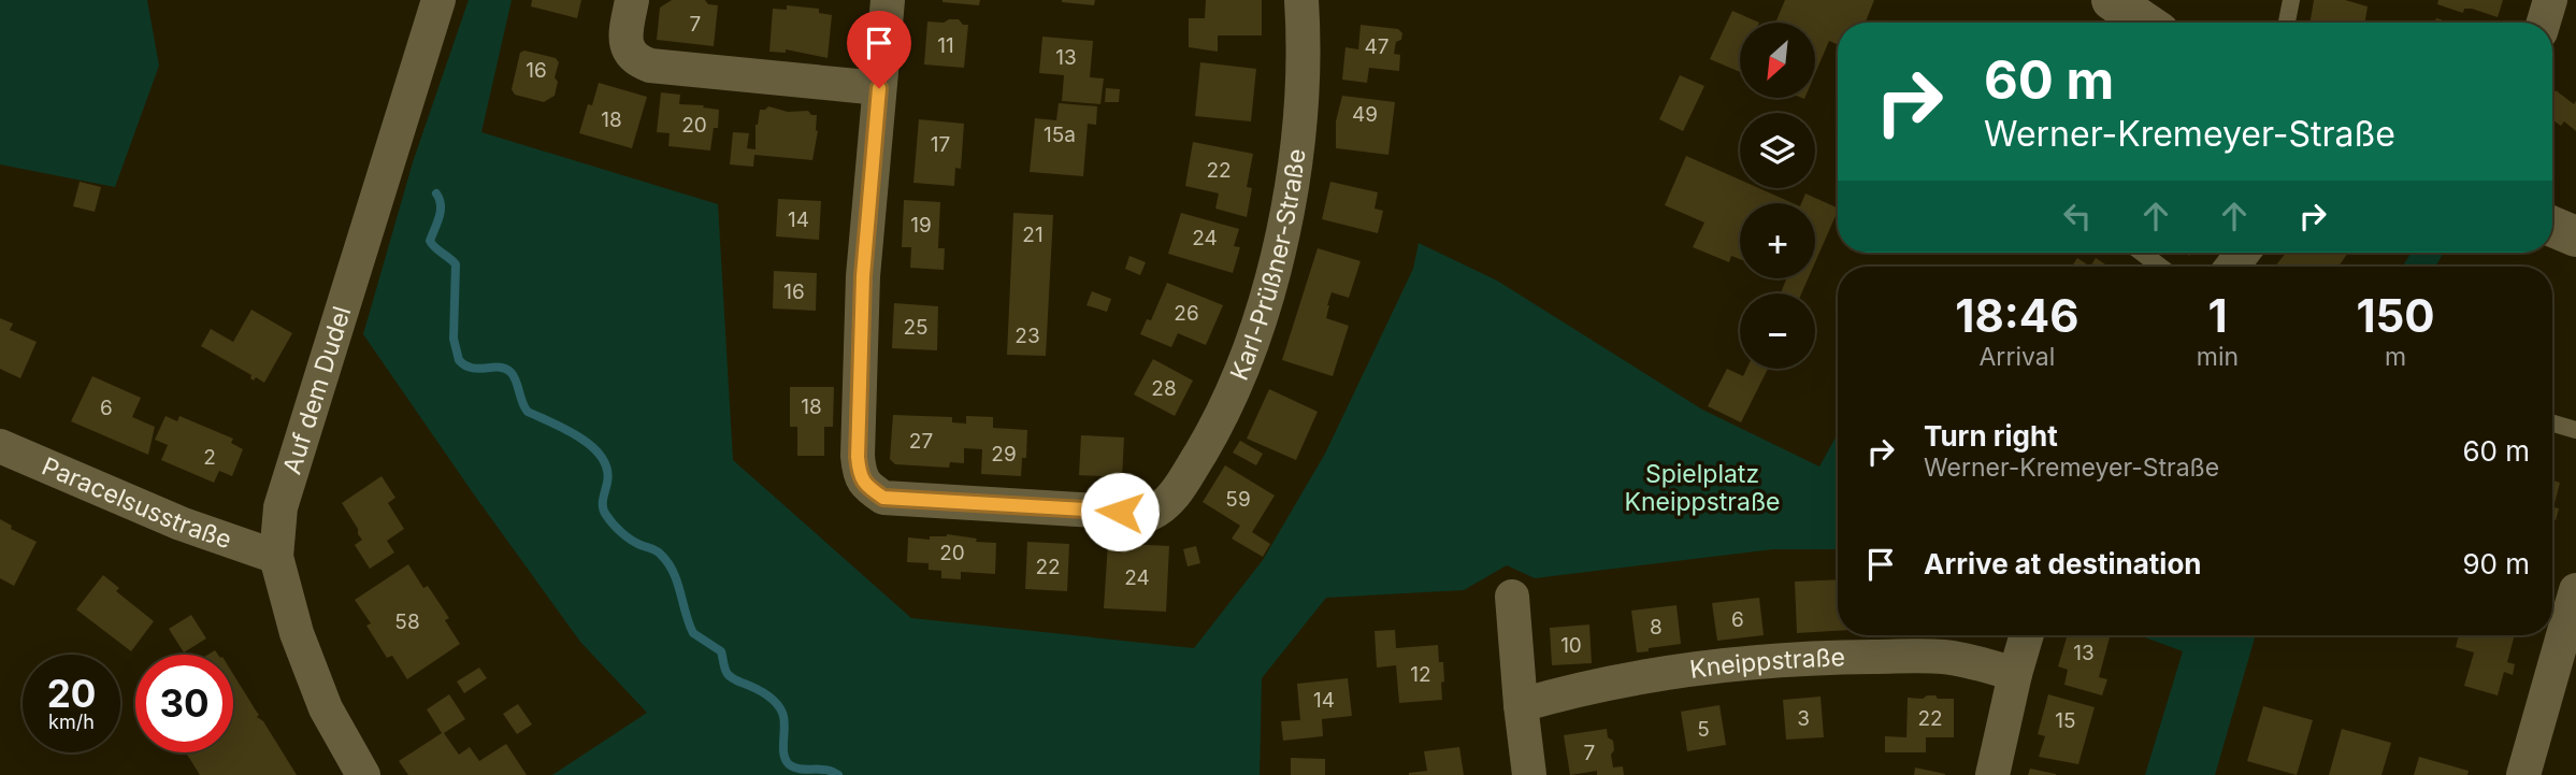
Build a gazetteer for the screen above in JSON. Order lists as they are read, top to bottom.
{
  "streets": {
    "street": [
      "Karl-Prüßner-Straße",
      "Auf dem Dudel",
      "Paracelsusstraße",
      "Kneippstraße"
    ]
  },
  "crossings": [
    ["Auf dem Dudel", "Paracelsusstraße"]
  ],
  "parks": ["Spielplatz Kneippstraße"],
  "house_numbers": [
    "7",
    "11",
    "47",
    "13",
    "16",
    "49",
    "18",
    "20",
    "15a",
    "17",
    "22",
    "14",
    "19",
    "21",
    "24",
    "16",
    "26",
    "25",
    "23",
    "28",
    "18",
    "6",
    "27",
    "29",
    "2",
    "59",
    "20",
    "22",
    "24",
    "6",
    "58",
    "8",
    "10",
    "13",
    "12",
    "14",
    "3",
    "22",
    "15",
    "5",
    "7"
  ],
  "north": "bottom left",
  "page": {
    "map_buttons": ["+", "−"],
    "turn": ["60 m", "Werner-Kremeyer-Straße"],
    "eta": [
      "18:46",
      "Arrival",
      "1",
      "min",
      "150",
      "m"
    ],
    "list": [
      {
        "name": "Turn right",
        "note": "Werner-Kremeyer-Straße",
        "value": "60 m"
      },
      {
        "name": "Arrive at destination",
        "value": "90 m"
      }
    ],
    "speed": "20 km/h",
    "limit": "30"
  }
}
